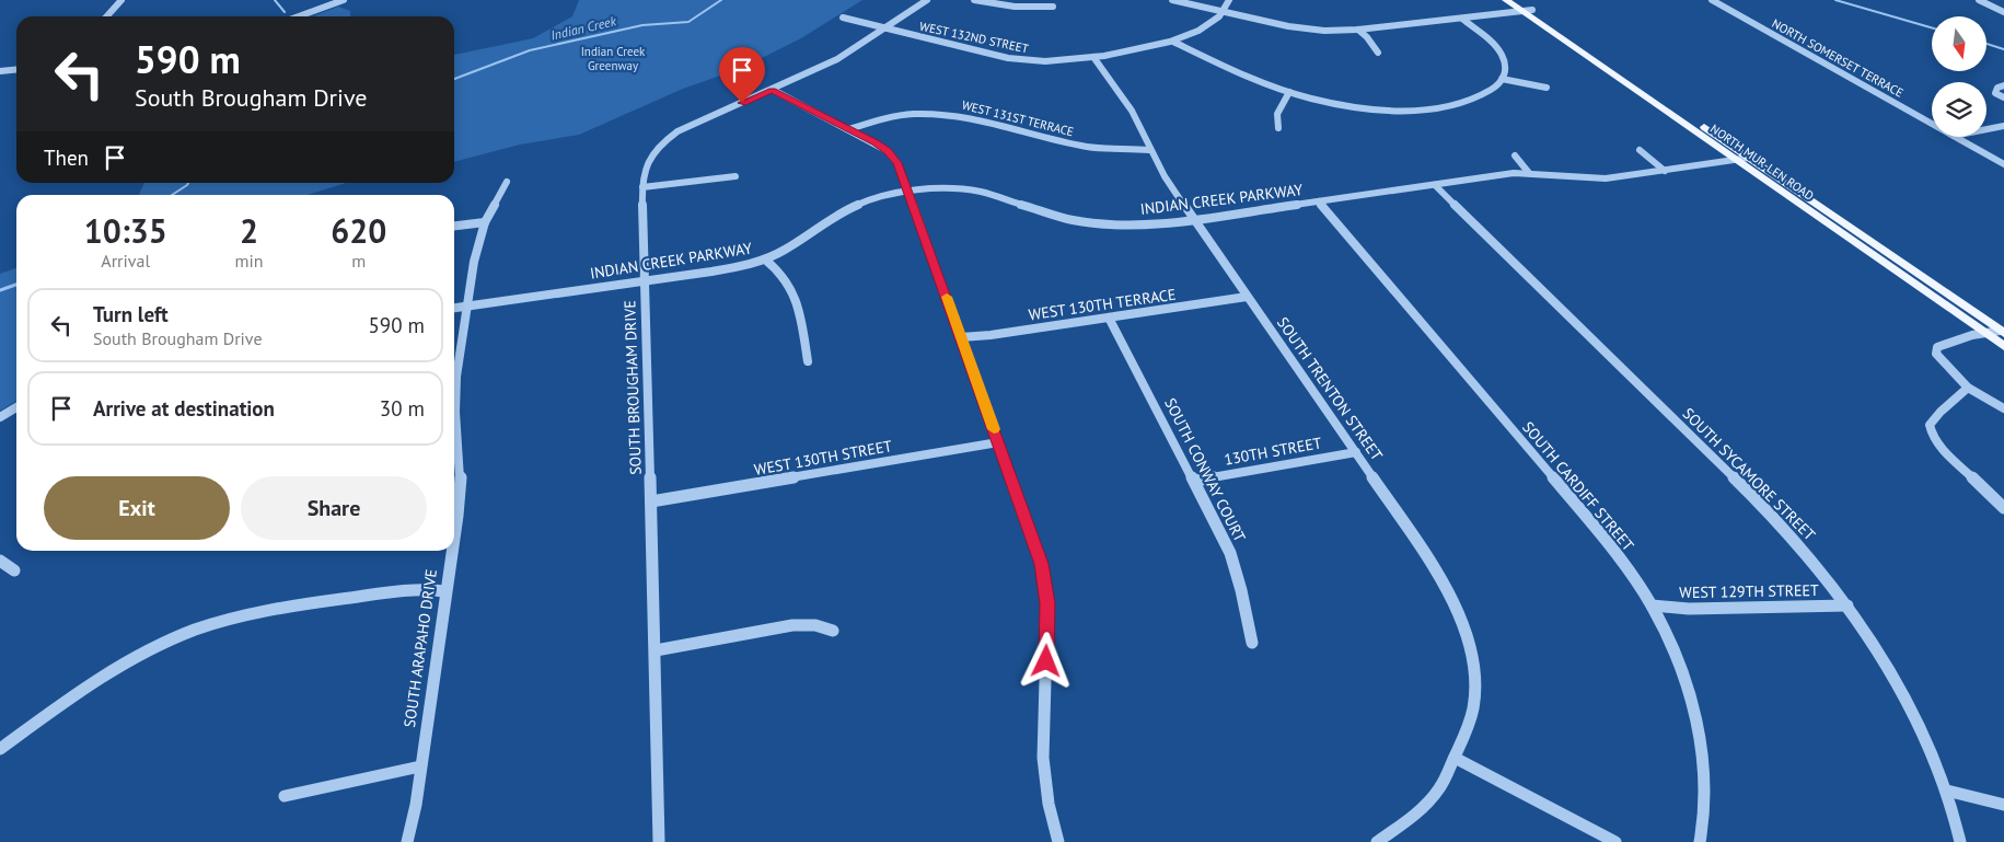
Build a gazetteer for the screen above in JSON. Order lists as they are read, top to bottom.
{
  "streets": {
    "main road": ["NORTH MUR-LEN ROAD"],
    "street": [
      "WEST 132ND STREET",
      "NORTH SOMERSET TERRACE",
      "WEST 131ST TERRACE",
      "INDIAN CREEK PARKWAY",
      "WEST 130TH TERRACE",
      "SOUTH BROUGHAM DRIVE",
      "SOUTH TRENTON STREET",
      "130TH STREET",
      "WEST 130TH STREET",
      "SOUTH CONWAY COURT",
      "SOUTH SYCAMORE STREET",
      "SOUTH CARDIFF STREET",
      "WEST 129TH STREET",
      "SOUTH ARAPAHO DRIVE"
    ]
  },
  "crossings": [
    ["WEST 132ND STREET", "SOUTH BROUGHAM DRIVE"],
    ["WEST 132ND STREET", "SOUTH TRENTON STREET"],
    ["WEST 131ST TERRACE", "SOUTH TRENTON STREET"],
    ["NORTH MUR-LEN ROAD", "INDIAN CREEK PARKWAY"],
    ["INDIAN CREEK PARKWAY", "SOUTH BROUGHAM DRIVE"],
    ["INDIAN CREEK PARKWAY", "SOUTH TRENTON STREET"],
    ["INDIAN CREEK PARKWAY", "SOUTH SYCAMORE STREET"],
    ["INDIAN CREEK PARKWAY", "SOUTH CARDIFF STREET"],
    ["INDIAN CREEK PARKWAY", "SOUTH ARAPAHO DRIVE"],
    ["WEST 130TH TERRACE", "SOUTH TRENTON STREET"],
    ["WEST 130TH TERRACE", "SOUTH CONWAY COURT"],
    ["SOUTH BROUGHAM DRIVE", "WEST 130TH STREET"],
    ["SOUTH TRENTON STREET", "130TH STREET"],
    ["130TH STREET", "SOUTH CONWAY COURT"],
    ["SOUTH SYCAMORE STREET", "WEST 129TH STREET"],
    ["SOUTH CARDIFF STREET", "WEST 129TH STREET"]
  ],
  "water": ["Indian Creek"],
  "parks": ["Indian Creek Greenway"],
  "north": "bottom",
  "page": {
    "turn": ["590 m", "South Brougham Drive"],
    "then": "Then",
    "eta": [
      "10:35",
      "Arrival",
      "2",
      "min",
      "620",
      "m"
    ],
    "list": [
      {
        "name": "Turn left",
        "note": "South Brougham Drive",
        "value": "590 m"
      },
      {
        "name": "Arrive at destination",
        "value": "30 m"
      }
    ],
    "buttons": ["Exit", "Share"]
  }
}
